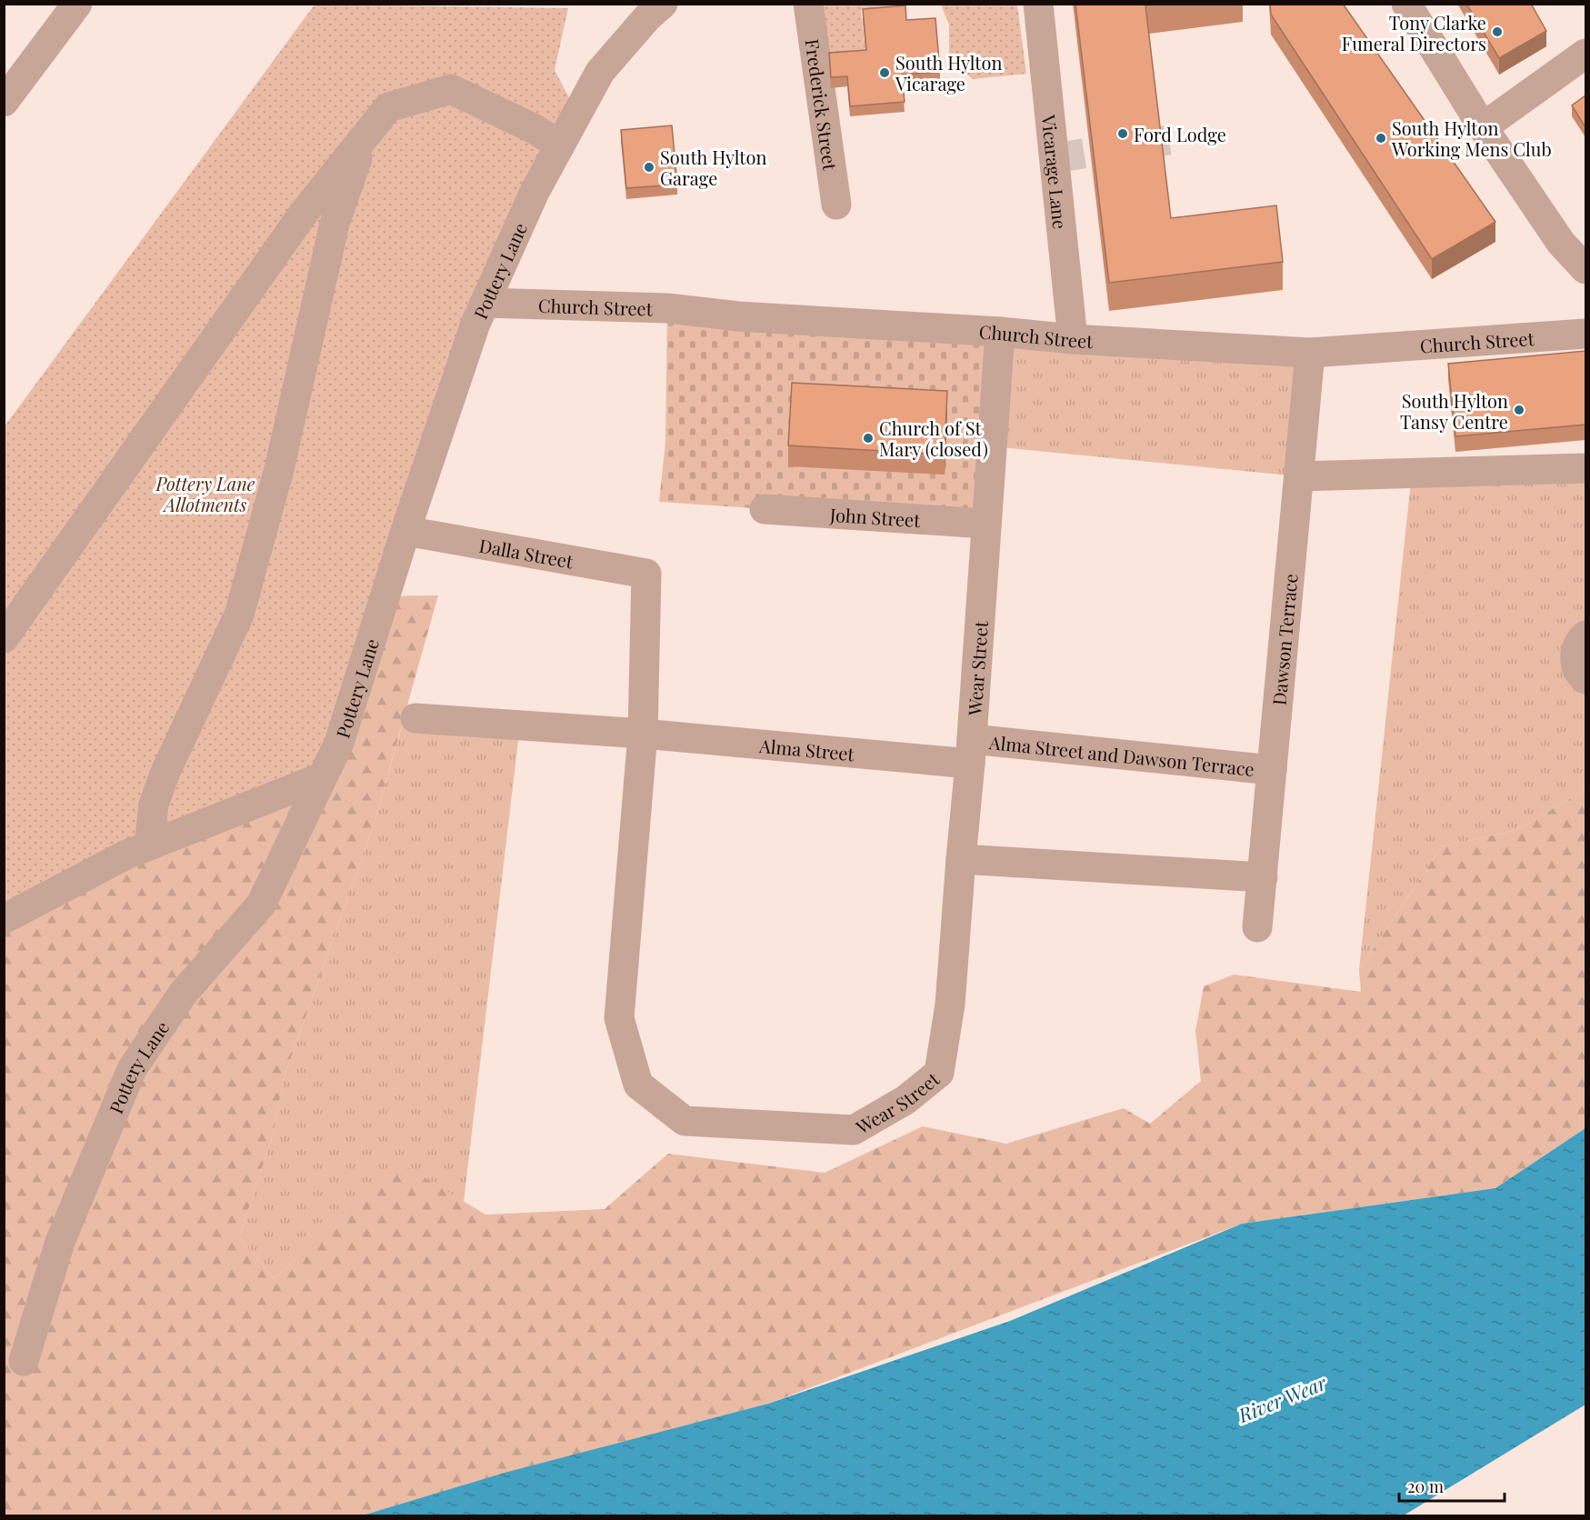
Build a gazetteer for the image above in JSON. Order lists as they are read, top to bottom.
{
  "streets": {
    "street": [
      "Frederick Street",
      "Vicarage Lane",
      "Pottery Lane",
      "Church Street",
      "John Street",
      "Dalla Street",
      "Dawson Terrace",
      "Wear Street",
      "Alma Street",
      "Alma Street and Dawson Terrace"
    ]
  },
  "crossings": [
    ["Vicarage Lane", "Church Street"],
    ["Pottery Lane", "Church Street"],
    ["Pottery Lane", "Dalla Street"],
    ["Church Street", "Dawson Terrace"],
    ["Church Street", "Wear Street"],
    ["John Street", "Wear Street"],
    ["Dalla Street", "Wear Street"],
    ["Dawson Terrace", "Alma Street and Dawson Terrace"],
    ["Wear Street", "Alma Street"],
    ["Wear Street", "Alma Street and Dawson Terrace"],
    ["Alma Street", "Alma Street and Dawson Terrace"]
  ],
  "water": ["River Wear"],
  "parks": ["Pottery Lane Allotments"],
  "places": [
    "Tony Clarke Funeral Directors",
    "South Hylton Vicarage",
    "Ford Lodge",
    "South Hylton Working Mens Club",
    "South Hylton Garage",
    "South Hylton Tansy Centre",
    "Church of St Mary (closed)"
  ],
  "scale_bar": "20 m"
}
